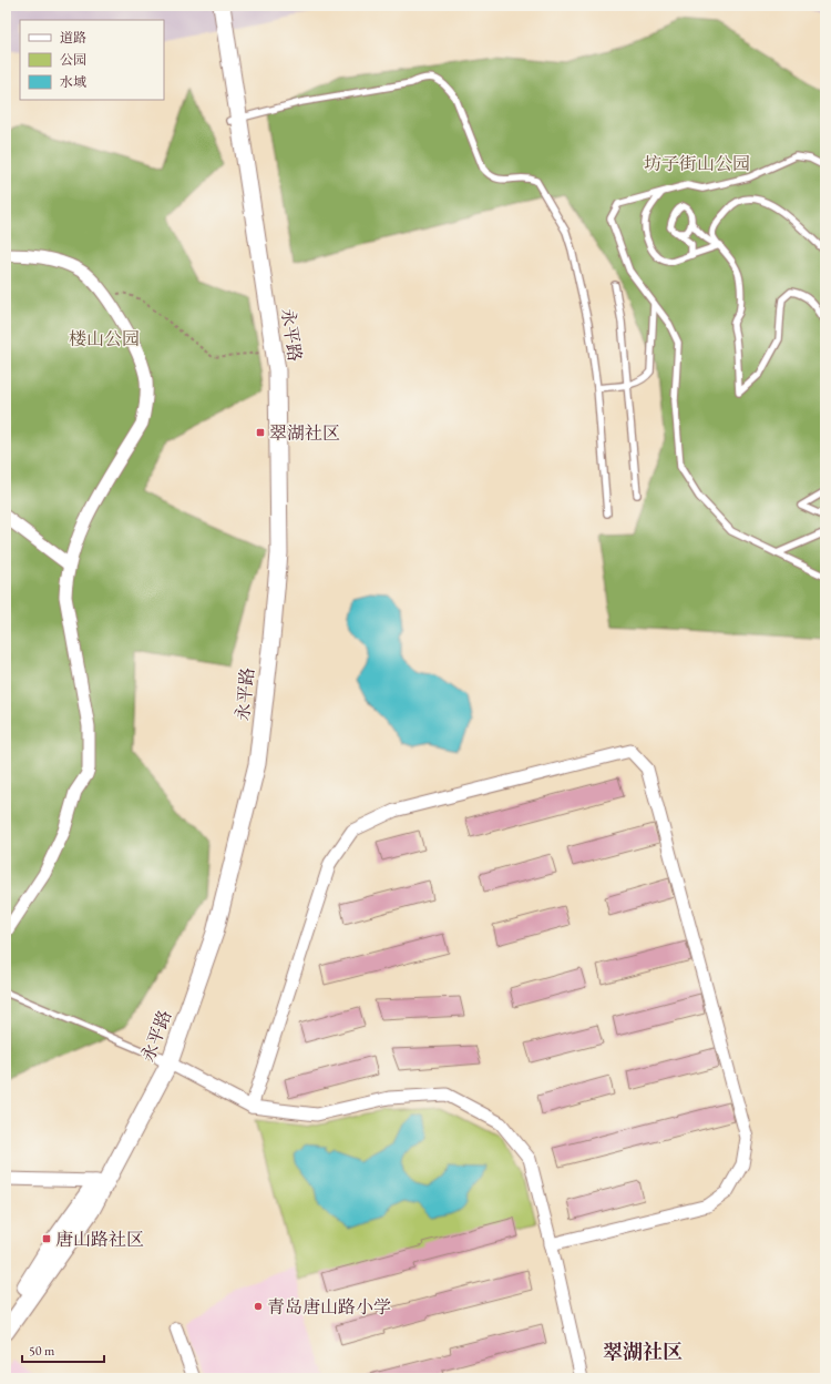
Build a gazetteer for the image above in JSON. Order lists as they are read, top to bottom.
{
  "streets": {
    "main road": ["永平路"]
  },
  "districts": ["翠湖社区"],
  "parks": ["坊子街山公园", "楼山公园"],
  "places": {
    "transit": ["翠湖社区", "唐山路社区"],
    "other": ["青岛唐山路小学"]
  },
  "legend": ["道路", "公园", "水域"],
  "scale_bar": "50 m"
}
